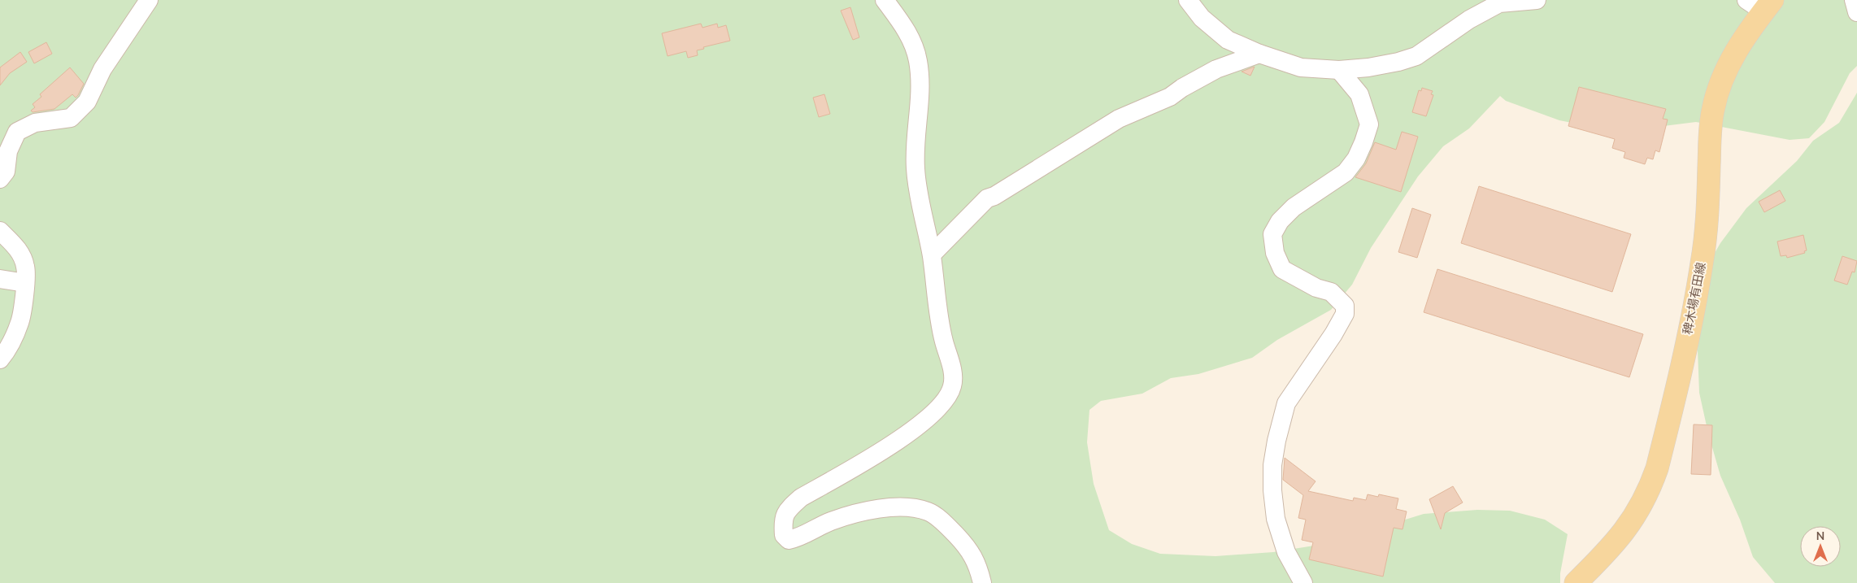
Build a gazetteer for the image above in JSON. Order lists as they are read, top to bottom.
{
  "streets": {
    "main road": ["稗木場有田線"]
  },
  "north": "top"
}
